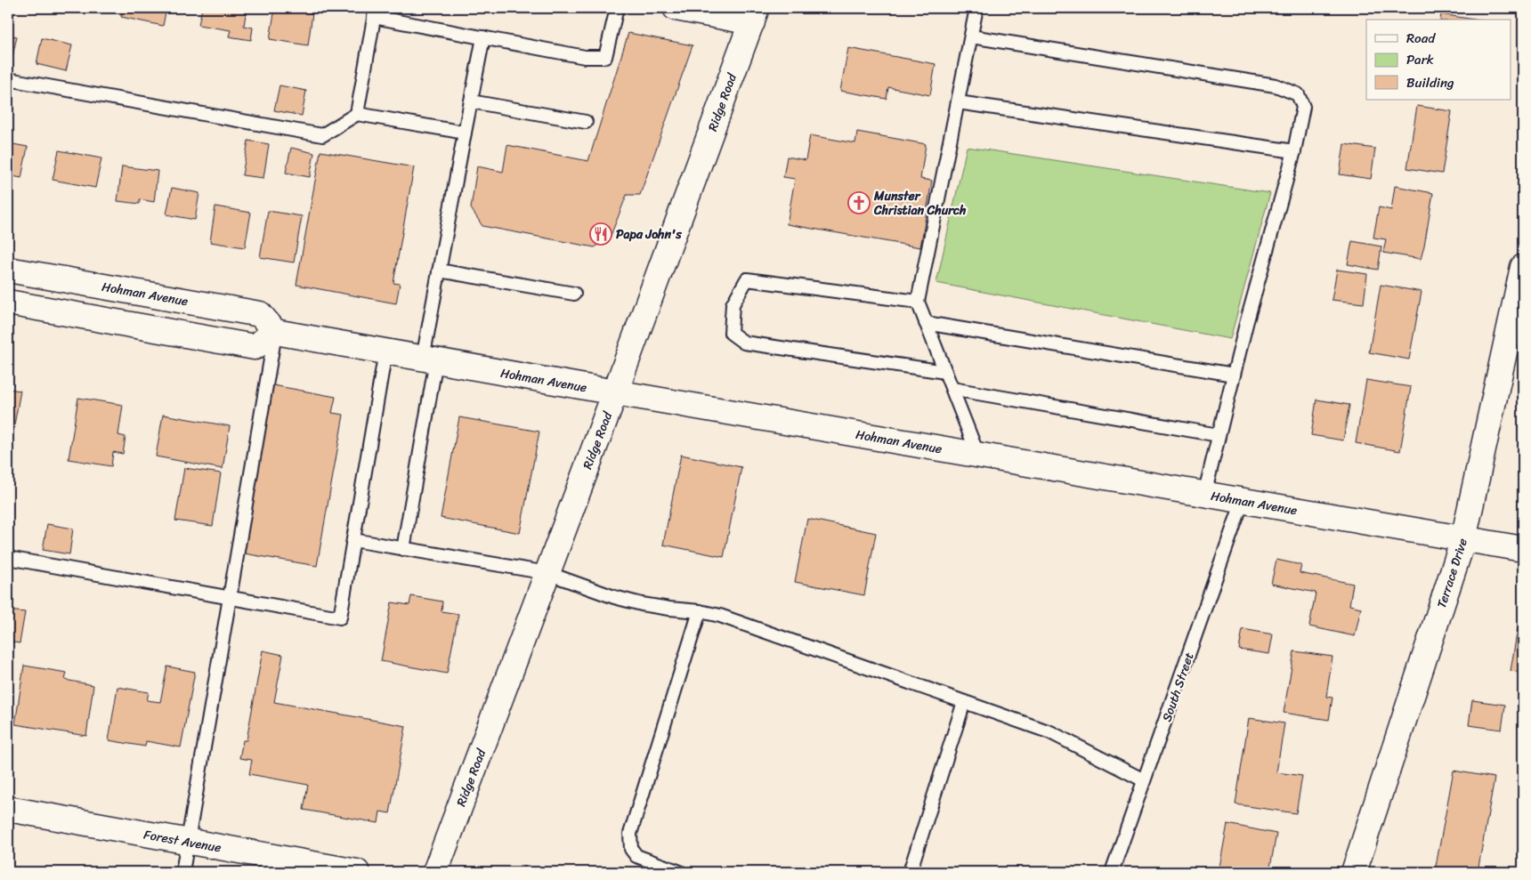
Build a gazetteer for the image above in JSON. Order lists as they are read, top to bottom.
{
  "streets": {
    "street": [
      "Ridge Road",
      "Hohman Avenue",
      "Terrace Drive",
      "Forest Avenue"
    ],
    "lane": ["South Street"]
  },
  "crossings": [
    ["Ridge Road", "Hohman Avenue"],
    ["Hohman Avenue", "Terrace Drive"],
    ["Hohman Avenue", "South Street"]
  ],
  "places": {
    "church": ["Munster Christian Church"],
    "restaurant": ["Papa John's"]
  },
  "legend": ["Road", "Park", "Building"]
}
